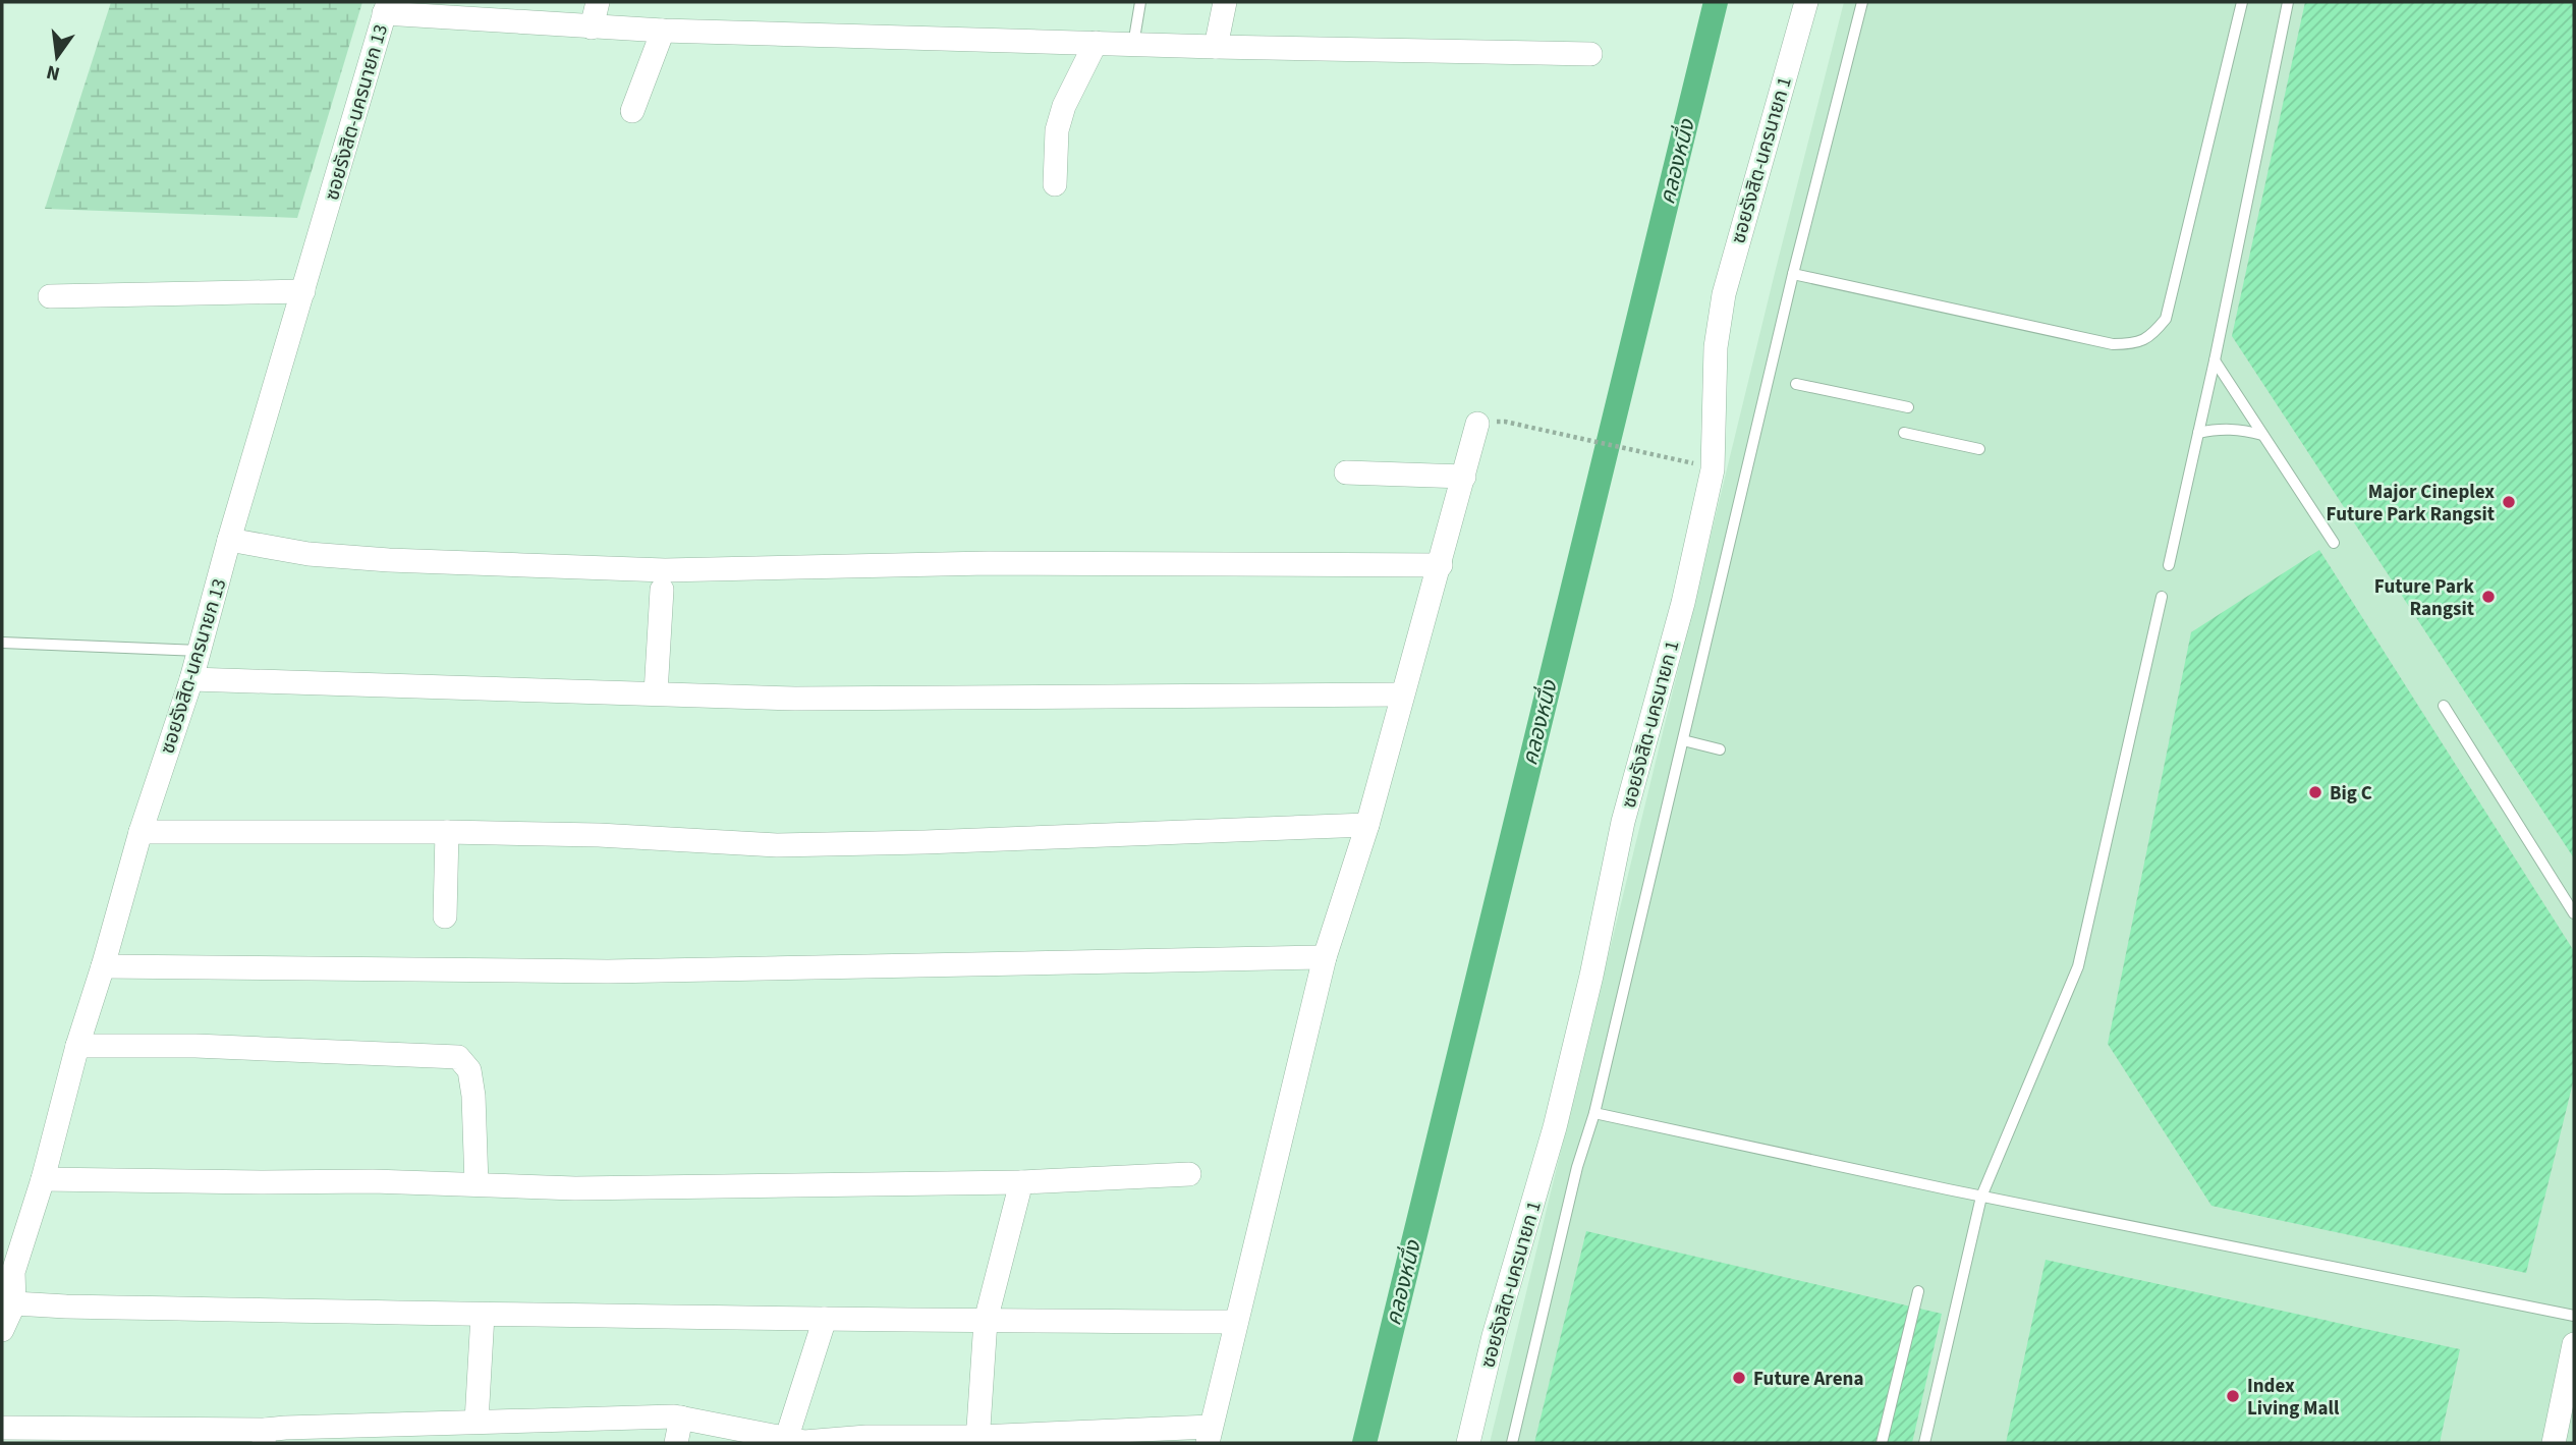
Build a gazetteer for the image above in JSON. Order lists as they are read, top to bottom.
{
  "streets": {
    "street": ["ซอยรังสิต-นครนายก 13", "ซอยรังสิต-นครนายก 1"]
  },
  "water": ["คลองหนึ่ง"],
  "places": [
    "Major Cineplex Future Park Rangsit",
    "Future Park Rangsit",
    "Big C",
    "Future Arena",
    "Index Living Mall"
  ],
  "north": "bottom"
}
